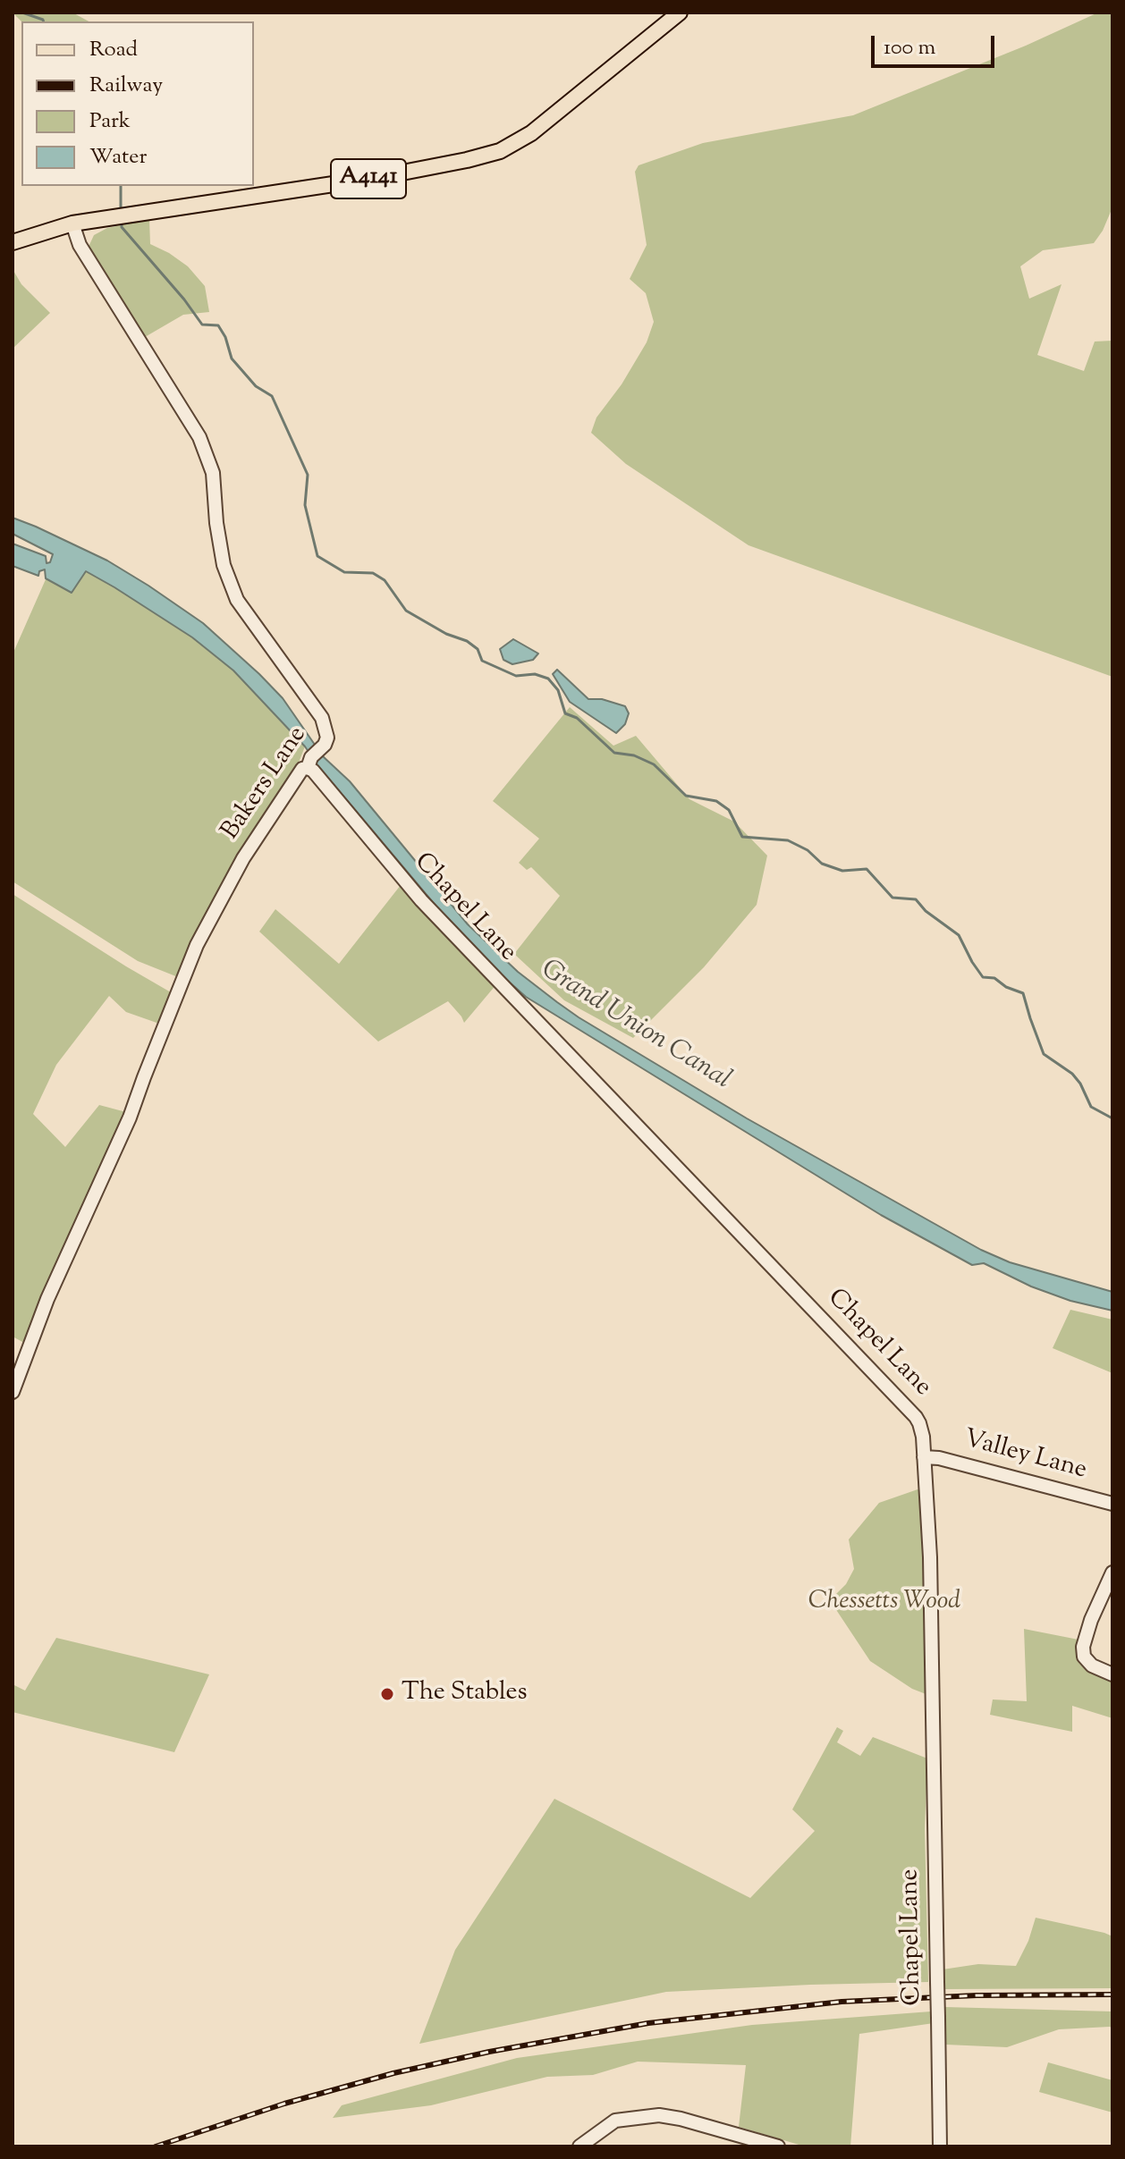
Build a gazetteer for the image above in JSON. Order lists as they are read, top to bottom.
{
  "streets": {
    "main road": ["A4141"],
    "street": ["Bakers Lane", "Chapel Lane", "Valley Lane"]
  },
  "crossings": [
    ["A4141", "Bakers Lane"],
    ["Bakers Lane", "Chapel Lane"],
    ["Chapel Lane", "Valley Lane"]
  ],
  "water": ["Grand Union Canal"],
  "parks": ["Chessetts Wood"],
  "places": ["The Stables"],
  "legend": [
    "Road",
    "Railway",
    "Park",
    "Water"
  ],
  "scale_bar": "100 m"
}
